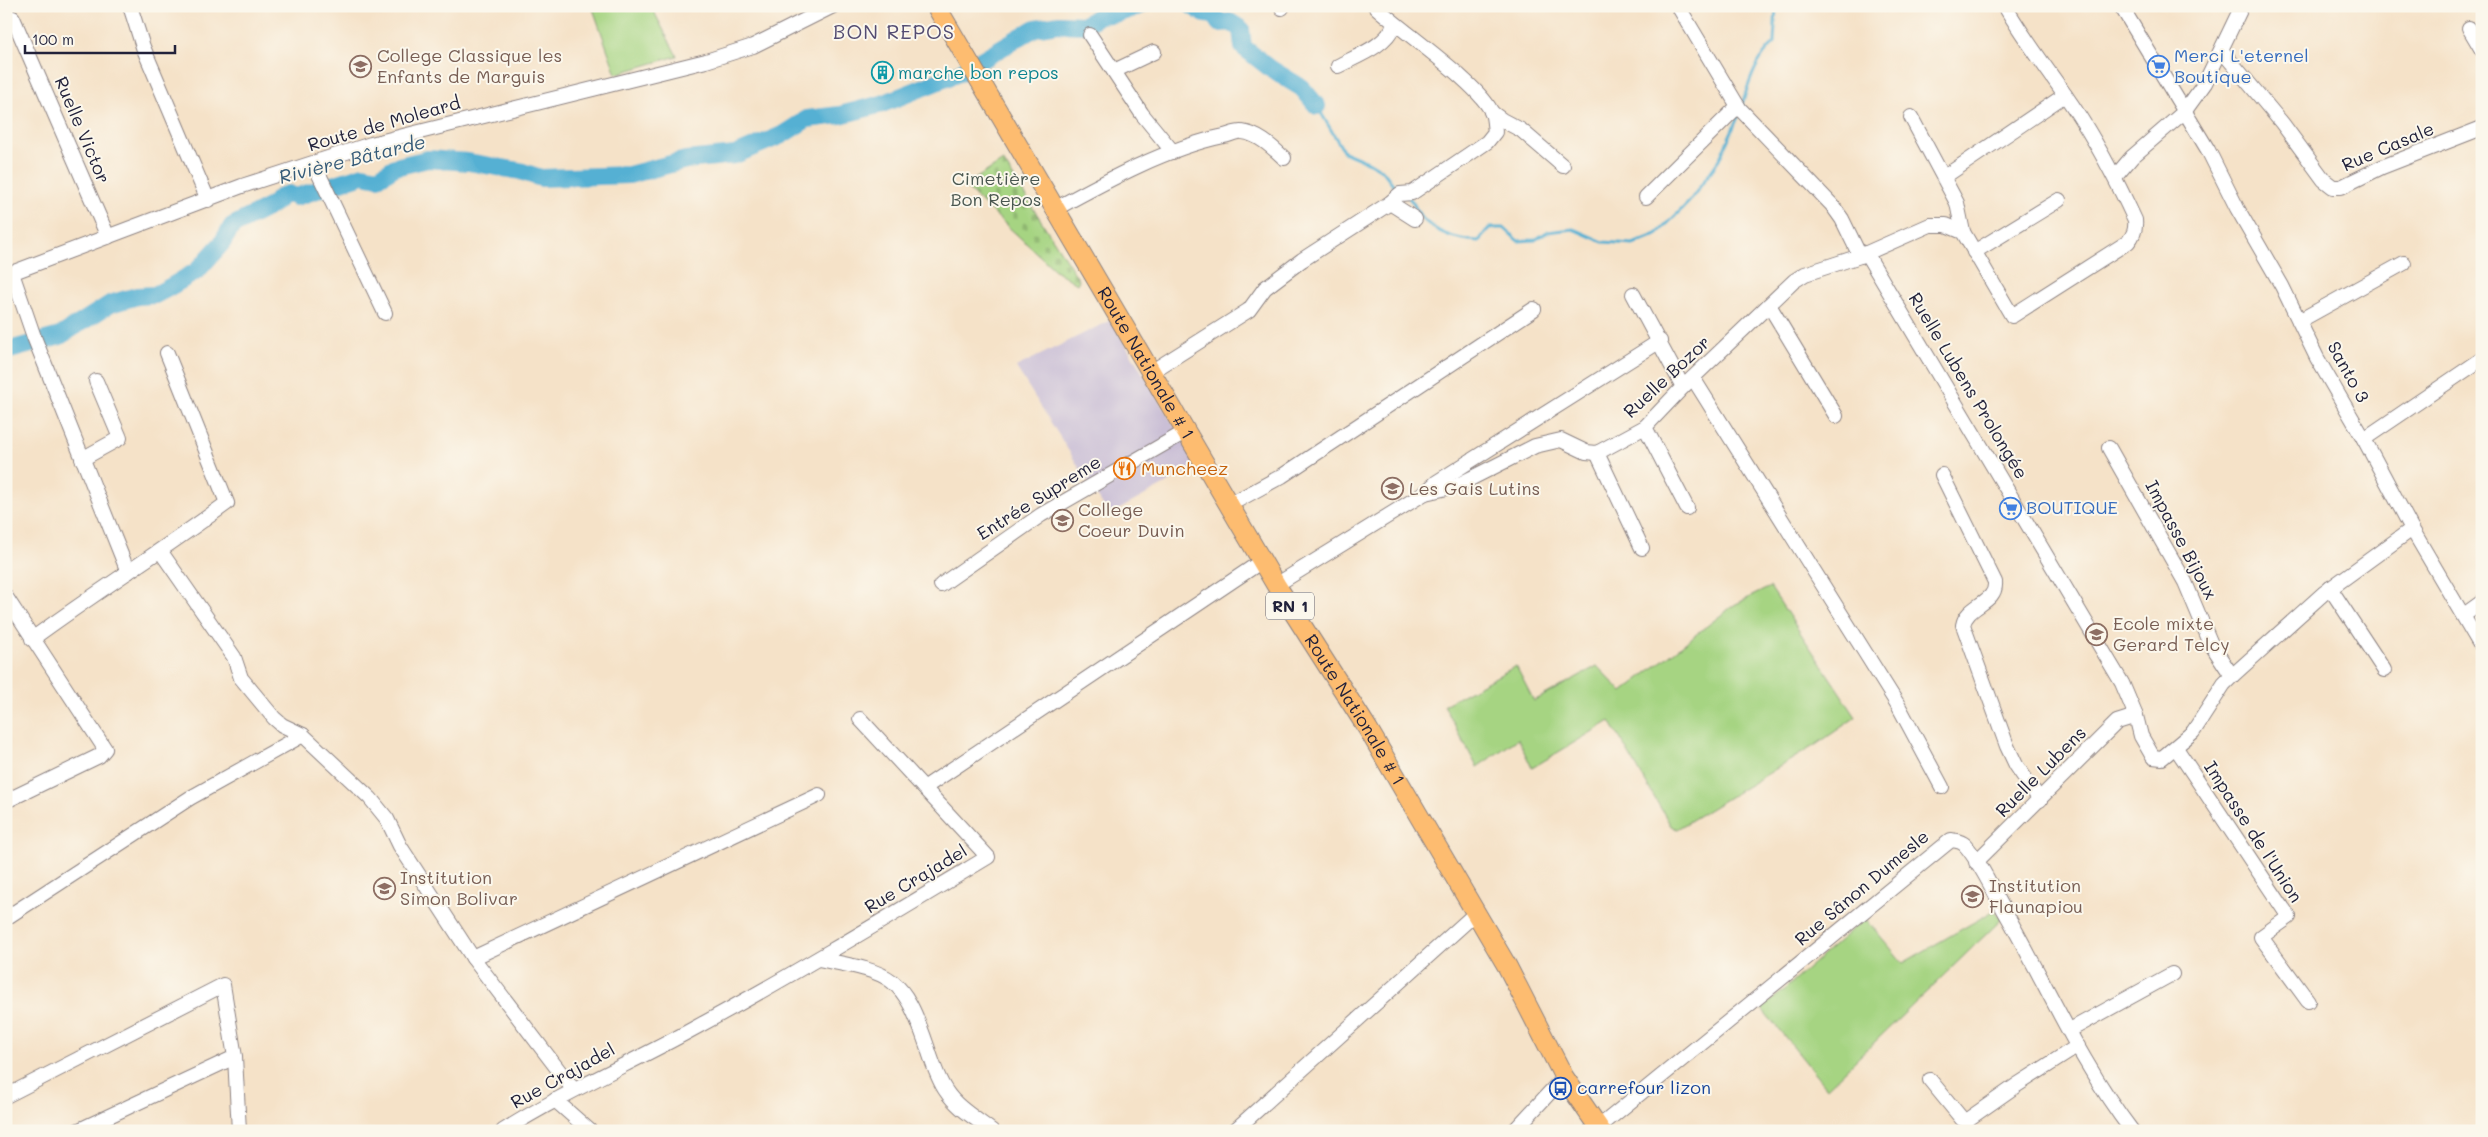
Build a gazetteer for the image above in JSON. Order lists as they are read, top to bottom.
{
  "streets": {
    "main road": ["Route Nationale # 1", "RN 1"],
    "street": [
      "Route de Moleard",
      "Ruelle Victor",
      "Rue Casale",
      "Santo 3",
      "Ruelle Bozor",
      "Ruelle Lubens Prolongée",
      "Entrée Supreme",
      "Impasse Bijoux",
      "Ruelle Lubens",
      "Impasse de l'Union",
      "Rue Crajadel",
      "Rue Sânon Dumesle"
    ]
  },
  "crossings": [
    ["Route de Moleard", "Ruelle Victor"],
    ["Route Nationale # 1", "Entrée Supreme"],
    ["Route Nationale # 1", "Rue Sânon Dumesle"],
    ["Santo 3", "Ruelle Lubens Prolongée"],
    ["Ruelle Bozor", "Ruelle Lubens Prolongée"],
    ["Ruelle Lubens Prolongée", "Impasse Bijoux"],
    ["Ruelle Lubens Prolongée", "Ruelle Lubens"],
    ["Ruelle Lubens Prolongée", "Impasse de l'Union"],
    ["Ruelle Lubens", "Rue Sânon Dumesle"]
  ],
  "districts": ["BON REPOS"],
  "water": ["Rivière Bâtarde"],
  "parks": ["Cimetière Bon Repos"],
  "places": {
    "school or university": [
      "College Classique les Enfants de Marguis",
      "Les Gais Lutins",
      "College Coeur Duvin",
      "Ecole mixte Gerard Telcy",
      "Institution Simon Bolivar",
      "Institution Flaunapiou"
    ],
    "supermarket": ["Merci L'eternel Boutique", "BOUTIQUE"],
    "building": ["marche bon repos"],
    "restaurant": ["Muncheez"],
    "bus stop": ["carrefour lizon"]
  },
  "scale_bar": "100 m"
}
